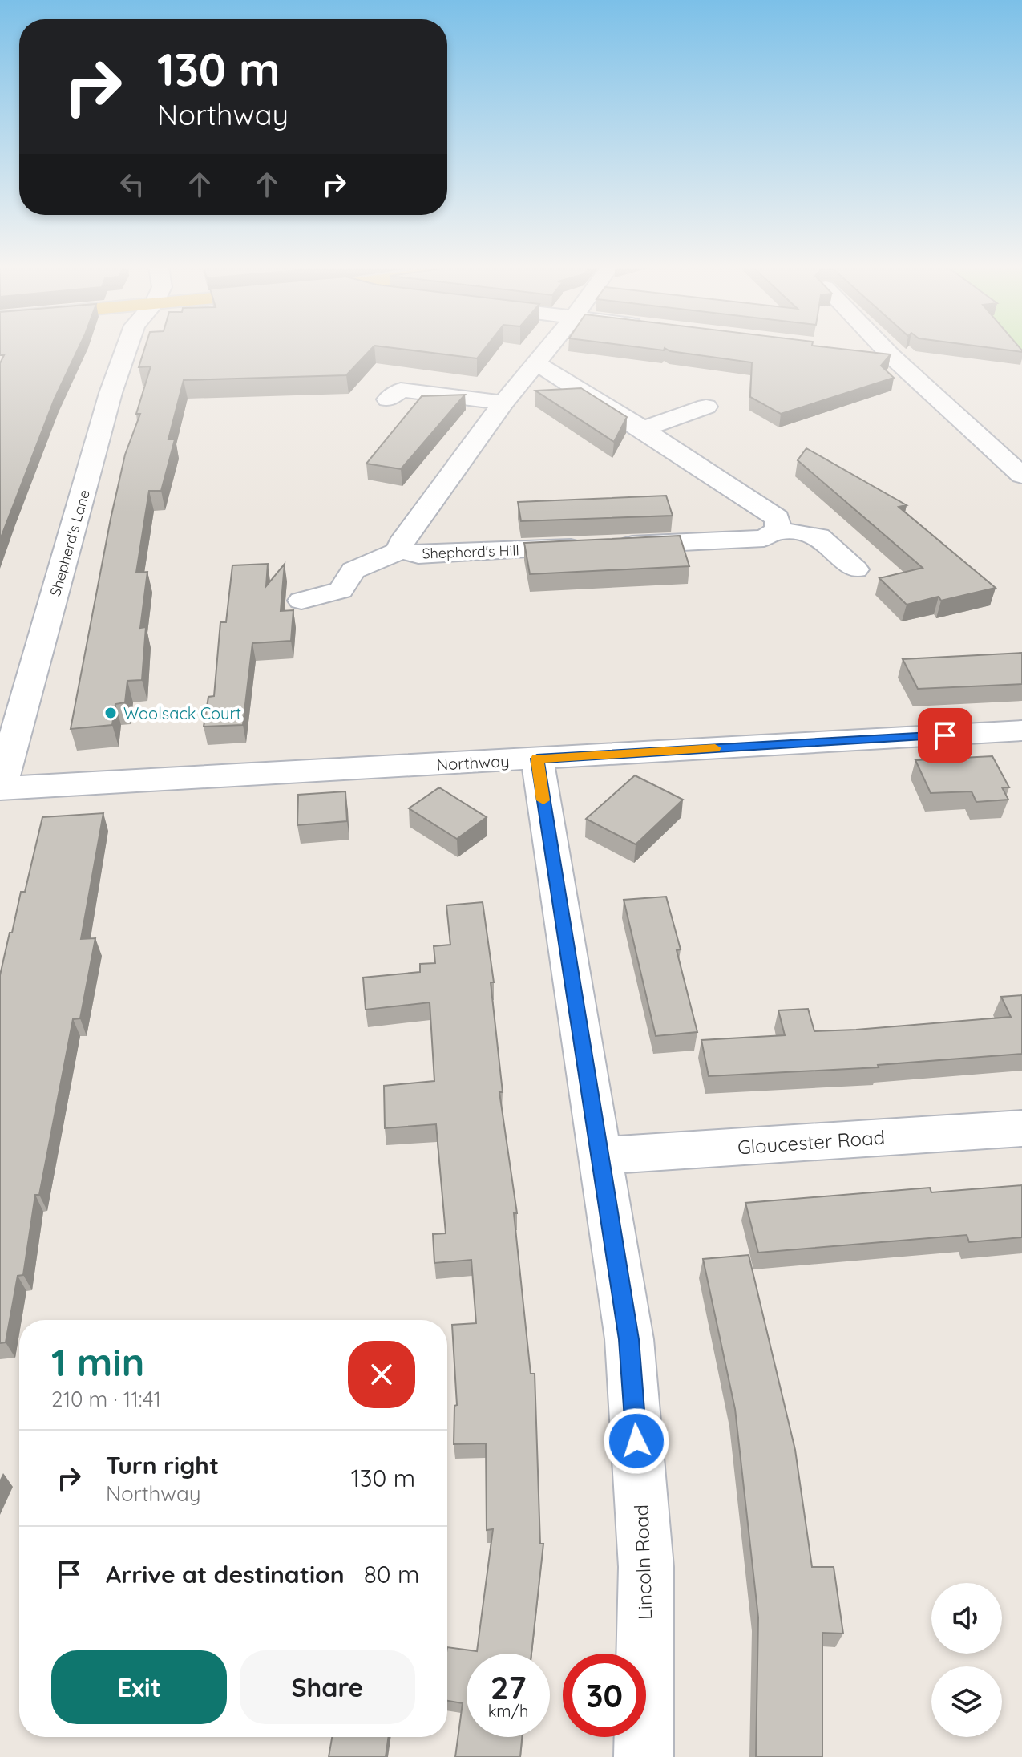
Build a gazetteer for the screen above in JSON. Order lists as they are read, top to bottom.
{
  "streets": {
    "street": [
      "Shepherd's Lane",
      "Shepherd's Hill",
      "Northway",
      "Gloucester Road",
      "Lincoln Road"
    ]
  },
  "crossings": [
    ["Shepherd's Lane", "Northway"],
    ["Northway", "Lincoln Road"],
    ["Gloucester Road", "Lincoln Road"]
  ],
  "places": ["Woolsack Court"],
  "page": {
    "turn": ["130 m", "Northway"],
    "heading": ["1 min", "210 m · 11:41"],
    "list": [
      {
        "name": "Turn right",
        "note": "Northway",
        "value": "130 m"
      },
      {
        "name": "Arrive at destination",
        "value": "80 m"
      }
    ],
    "buttons": ["Exit", "Share"],
    "speed": "27 km/h",
    "limit": "30"
  }
}
